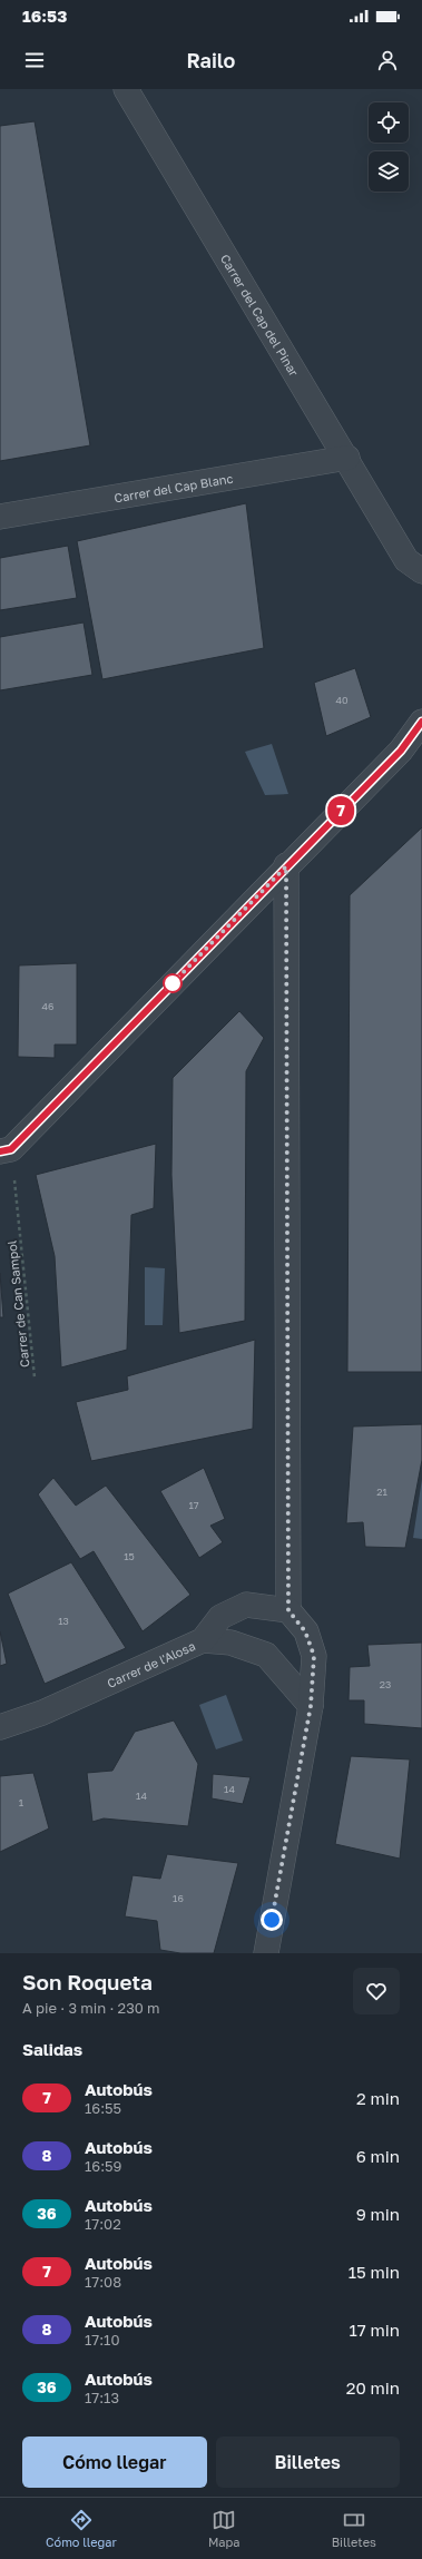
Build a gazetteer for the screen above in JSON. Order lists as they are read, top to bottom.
{
  "streets": {
    "street": ["Carrer del Cap del Pinar", "Carrer del Cap Blanc", "Carrer de l'Alosa"],
    "path": ["Carrer de Can Sampol"]
  },
  "crossings": [
    ["Carrer del Cap del Pinar", "Carrer del Cap Blanc"]
  ],
  "lines": ["bus line 7"],
  "house_numbers": [
    "40",
    "46",
    "21",
    "17",
    "15",
    "13",
    "23",
    "14",
    "14",
    "1",
    "16"
  ],
  "page": {
    "status": "16:53",
    "header": "Railo",
    "on_map": "7",
    "heading": [
      ["Son Roqueta", "A pie · 3 min · 230 m"],
      "Salidas"
    ],
    "list": [
      {
        "mark": "7",
        "name": "Autobús",
        "note": "16:55",
        "value": "2 min"
      },
      {
        "mark": "8",
        "name": "Autobús",
        "note": "16:59",
        "value": "6 min"
      },
      {
        "mark": "36",
        "name": "Autobús",
        "note": "17:02",
        "value": "9 min"
      },
      {
        "mark": "7",
        "name": "Autobús",
        "note": "17:08",
        "value": "15 min"
      },
      {
        "mark": "8",
        "name": "Autobús",
        "note": "17:10",
        "value": "17 min"
      },
      {
        "mark": "36",
        "name": "Autobús",
        "note": "17:13",
        "value": "20 min"
      }
    ],
    "buttons": ["Cómo llegar", "Billetes"],
    "tabs": ["Cómo llegar", "Mapa", "Billetes"]
  }
}
